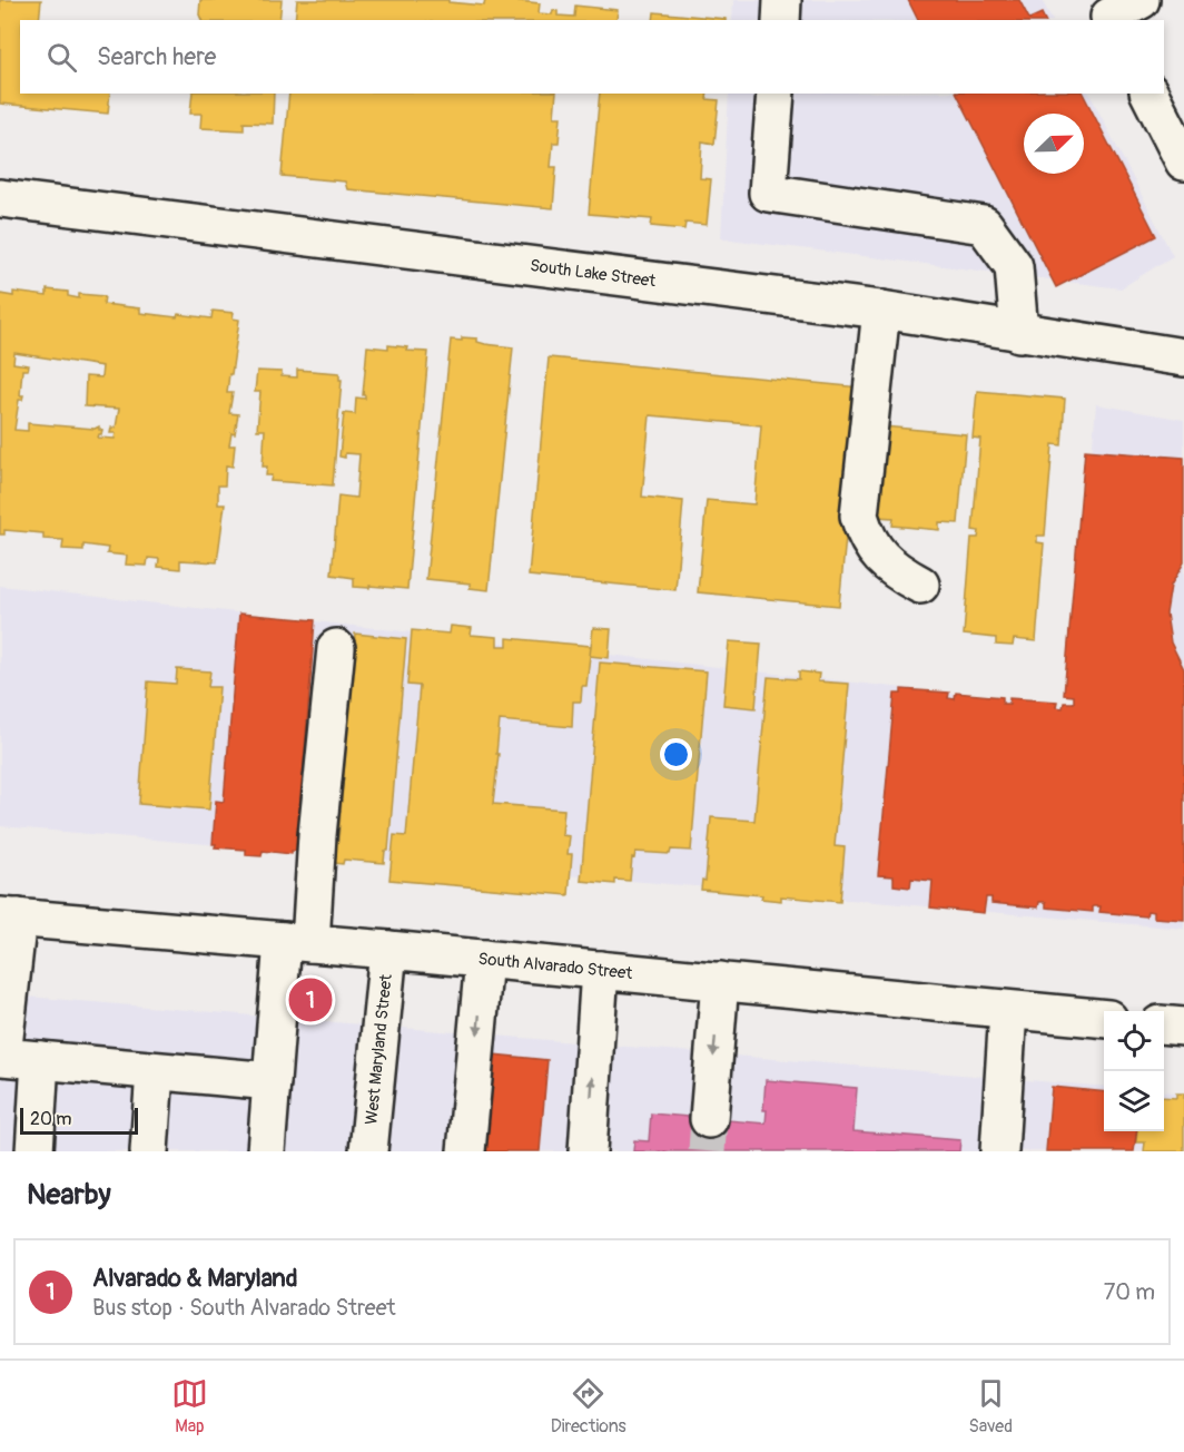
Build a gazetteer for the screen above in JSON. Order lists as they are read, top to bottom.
{
  "streets": {
    "street": ["South Lake Street", "South Alvarado Street", "West Maryland Street"]
  },
  "crossings": [
    ["South Alvarado Street", "West Maryland Street"]
  ],
  "scale_bar": "20 m",
  "north": "top right",
  "page": {
    "search": "Search here",
    "pins": "1",
    "scale": "20 m",
    "heading": "Nearby",
    "list": [
      {
        "mark": "1",
        "name": "Alvarado & Maryland",
        "note": "Bus stop · South Alvarado Street",
        "value": "70 m"
      }
    ],
    "nav": ["Map", "Directions", "Saved"]
  }
}
